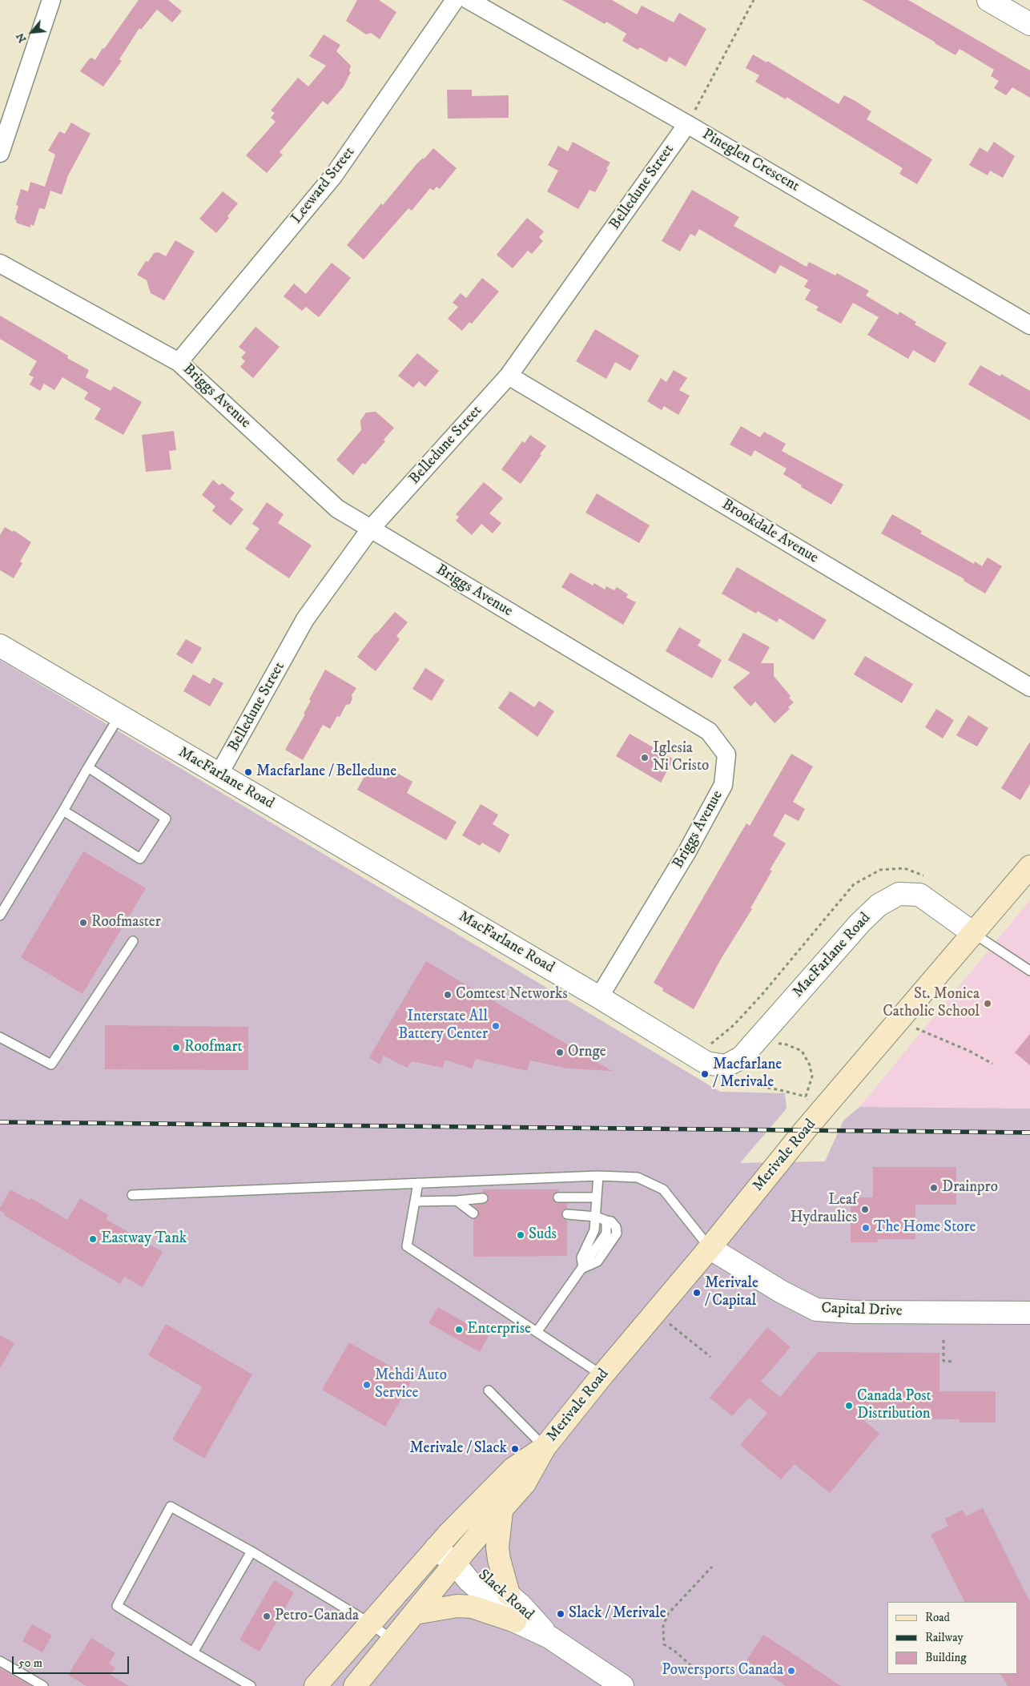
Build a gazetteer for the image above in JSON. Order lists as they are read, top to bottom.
{
  "streets": {
    "main road": ["Merivale Road"],
    "street": [
      "Pineglen Crescent",
      "Leeward Street",
      "Belledune Street",
      "Briggs Avenue",
      "Brookdale Avenue",
      "MacFarlane Road",
      "Capital Drive",
      "Slack Road"
    ]
  },
  "crossings": [
    ["Pineglen Crescent", "Belledune Street"],
    ["Leeward Street", "Briggs Avenue"],
    ["Belledune Street", "Briggs Avenue"],
    ["Belledune Street", "Brookdale Avenue"],
    ["Belledune Street", "MacFarlane Road"],
    ["Briggs Avenue", "MacFarlane Road"],
    ["MacFarlane Road", "Merivale Road"],
    ["Merivale Road", "Capital Drive"],
    ["Merivale Road", "Slack Road"]
  ],
  "places": [
    "Iglesia Ni Cristo",
    "Macfarlane / Belledune",
    "Roofmaster",
    "Comtest Networks",
    "St. Monica Catholic School",
    "Interstate All Battery Center",
    "Roofmart",
    "Ornge",
    "Macfarlane / Merivale",
    "Drainpro",
    "Leaf Hydraulics",
    "The Home Store",
    "Suds",
    "Eastway Tank",
    "Merivale / Capital",
    "Enterprise",
    "Mehdi Auto Service",
    "Canada Post Distribution",
    "Merivale / Slack",
    "Slack / Merivale",
    "Petro-Canada",
    "Powersports Canada"
  ],
  "legend": ["Road", "Railway", "Building"],
  "scale_bar": "50 m",
  "north": "bottom left"
}
